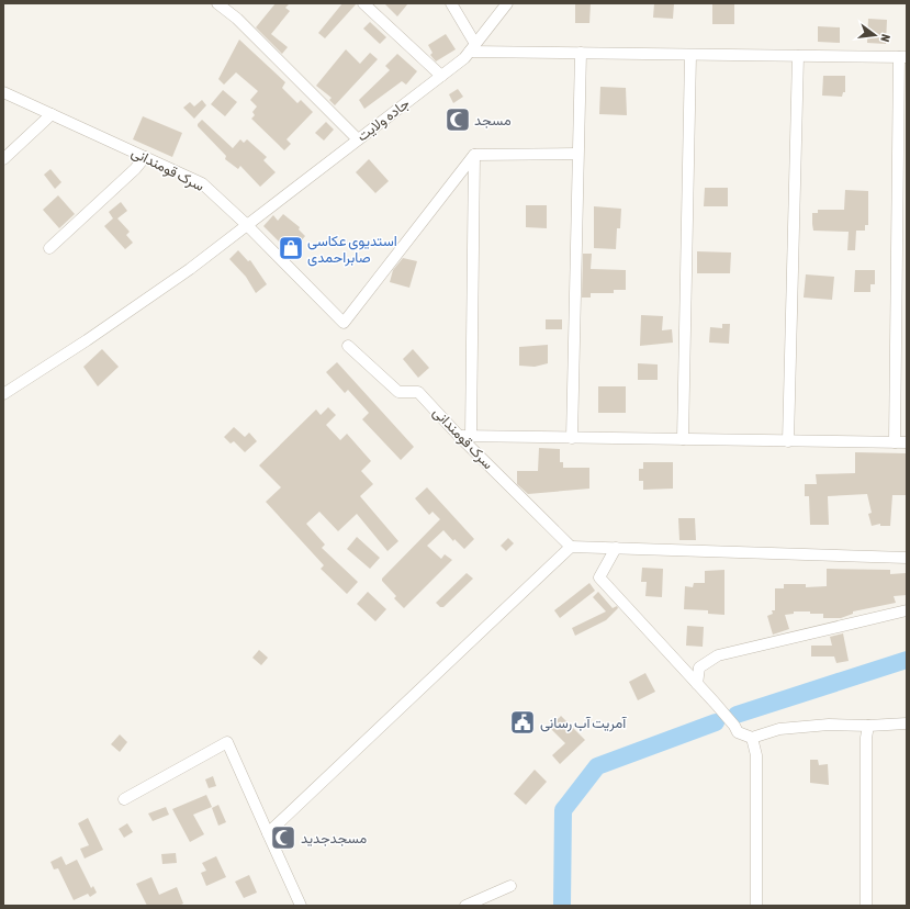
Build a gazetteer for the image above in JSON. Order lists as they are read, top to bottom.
{
  "streets": {
    "street": ["جاده ولایت", "سرک قومندانی"]
  },
  "crossings": [
    ["جاده ولایت", "سرک قومندانی"]
  ],
  "places": {
    "mosque": ["مسجد", "مسجدجدید"],
    "shop": ["استدیوی عکاسی صابراحمدی"],
    "public building": ["آمریت آب رسانی"]
  },
  "north": "right"
}
